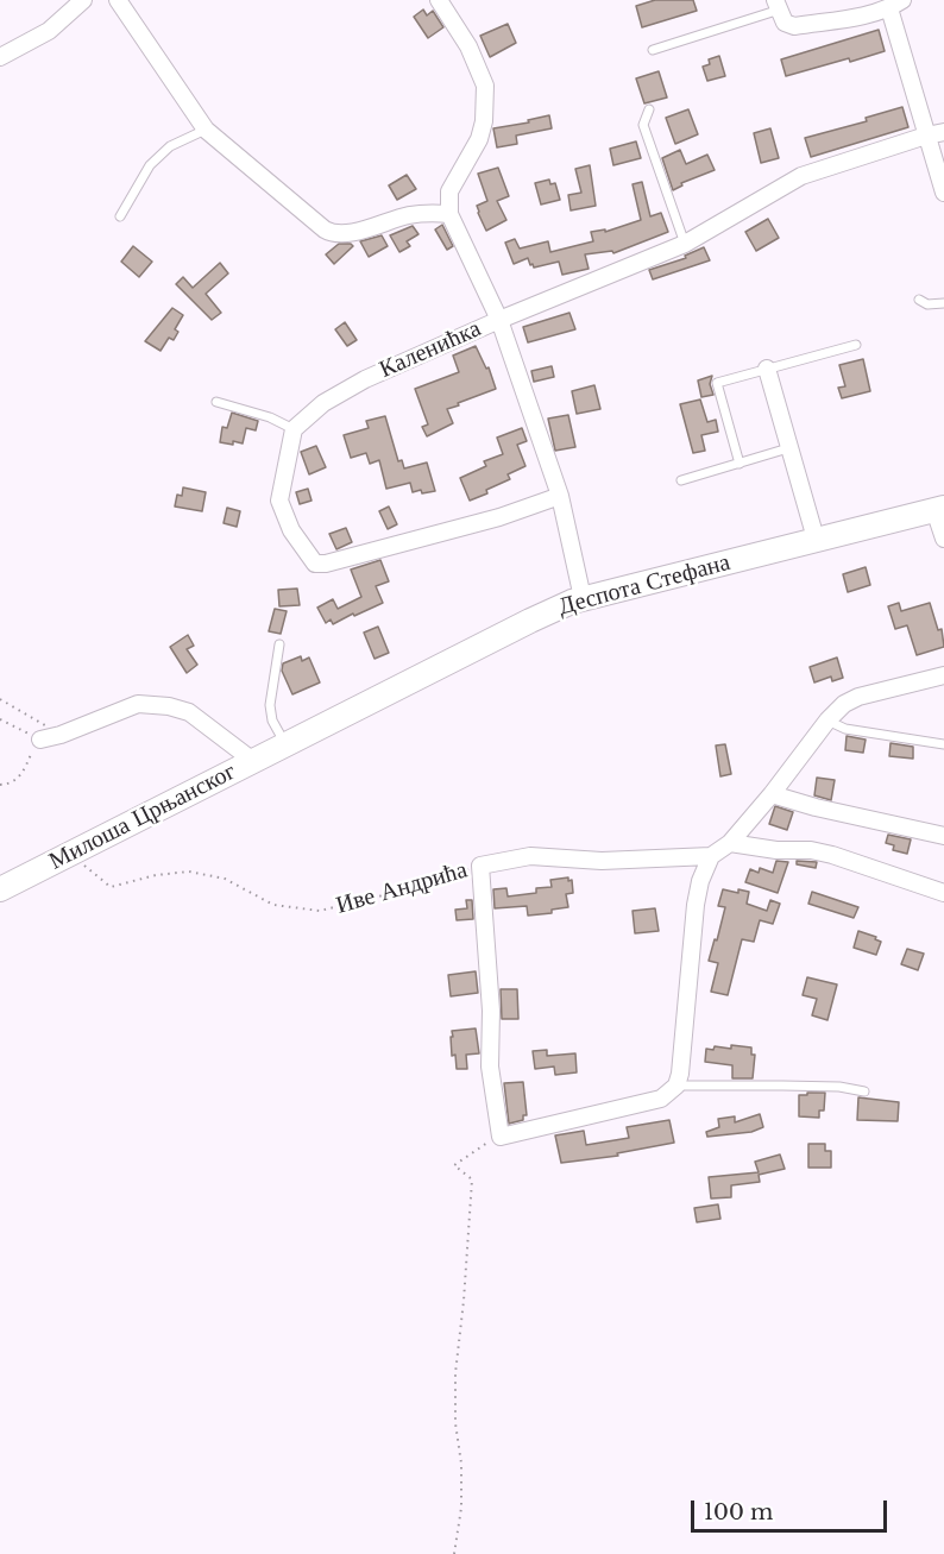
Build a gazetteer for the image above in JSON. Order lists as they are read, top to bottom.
{
  "streets": {
    "main road": ["Деспота Стефана", "Милоша Црњанског"],
    "street": ["Каленићка", "Иве Андрића"]
  },
  "crossings": [
    ["Деспота Стефана", "Милоша Црњанског"],
    ["Милоша Црњанског", "Иве Андрића"]
  ],
  "scale_bar": "100 m"
}
